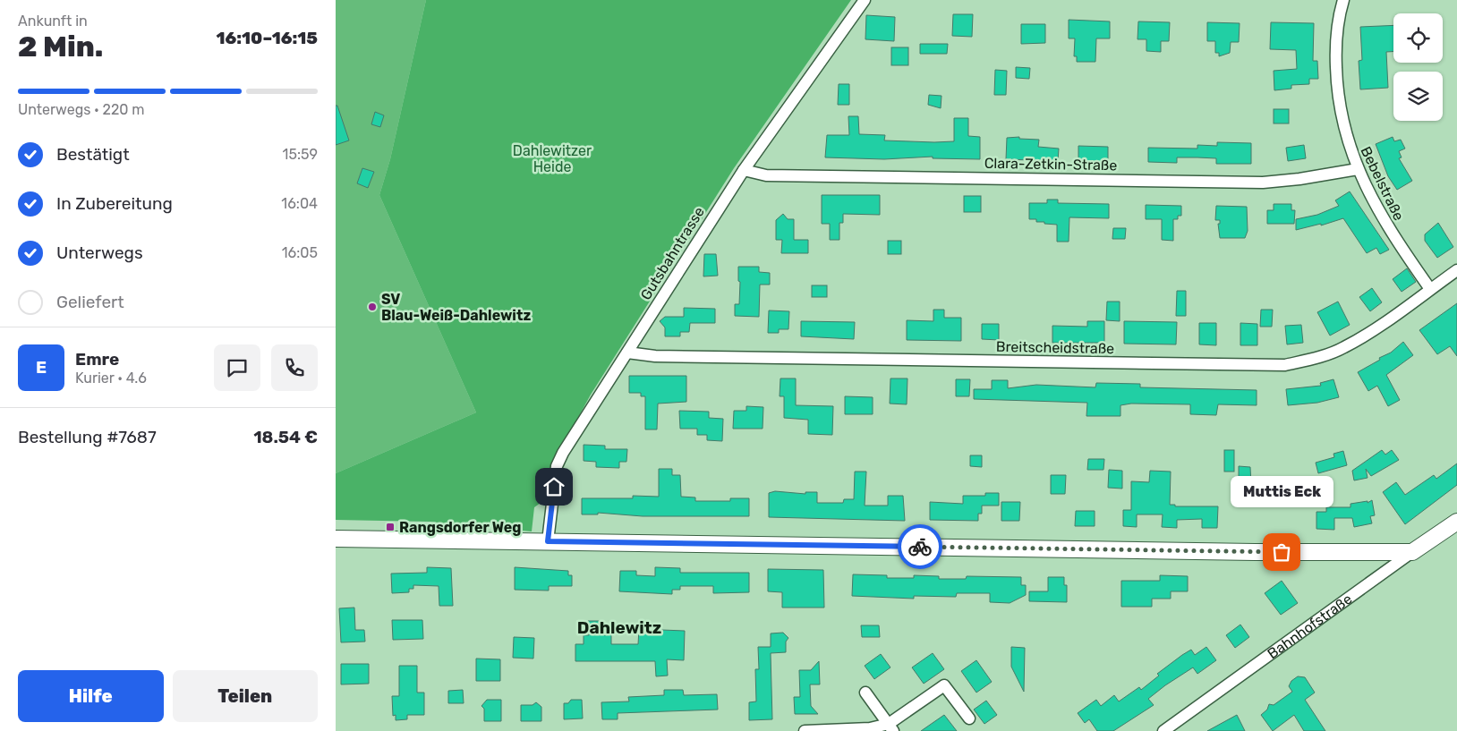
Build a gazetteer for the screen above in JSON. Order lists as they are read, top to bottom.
{
  "streets": {
    "main road": ["Bahnhofstraße"],
    "street": [
      "Clara-Zetkin-Straße",
      "Bebelstraße",
      "Gutsbahntrasse",
      "Breitscheidstraße"
    ]
  },
  "crossings": [
    ["Clara-Zetkin-Straße", "Bebelstraße"],
    ["Clara-Zetkin-Straße", "Gutsbahntrasse"],
    ["Bebelstraße", "Breitscheidstraße"],
    ["Gutsbahntrasse", "Breitscheidstraße"]
  ],
  "districts": ["Dahlewitz"],
  "parks": ["Dahlewitzer Heide"],
  "places": {
    "other": ["SV Blau-Weiß-Dahlewitz", "Muttis Eck"],
    "transit": ["Rangsdorfer Weg"]
  },
  "page": {
    "heading": ["2 Min.", "Ankunft in", "16:10–16:15"],
    "panel": [
      "Emre",
      "Kurier · 4.6",
      "Bestellung #7687",
      "18.54 €"
    ],
    "bar": "Unterwegs · 220 m",
    "list": [
      ["Bestätigt", "15:59"],
      ["In Zubereitung", "16:04"],
      ["Unterwegs", "16:05"],
      "Geliefert"
    ],
    "round": "E",
    "bubble": "Muttis Eck",
    "buttons": ["Hilfe", "Teilen"]
  }
}
